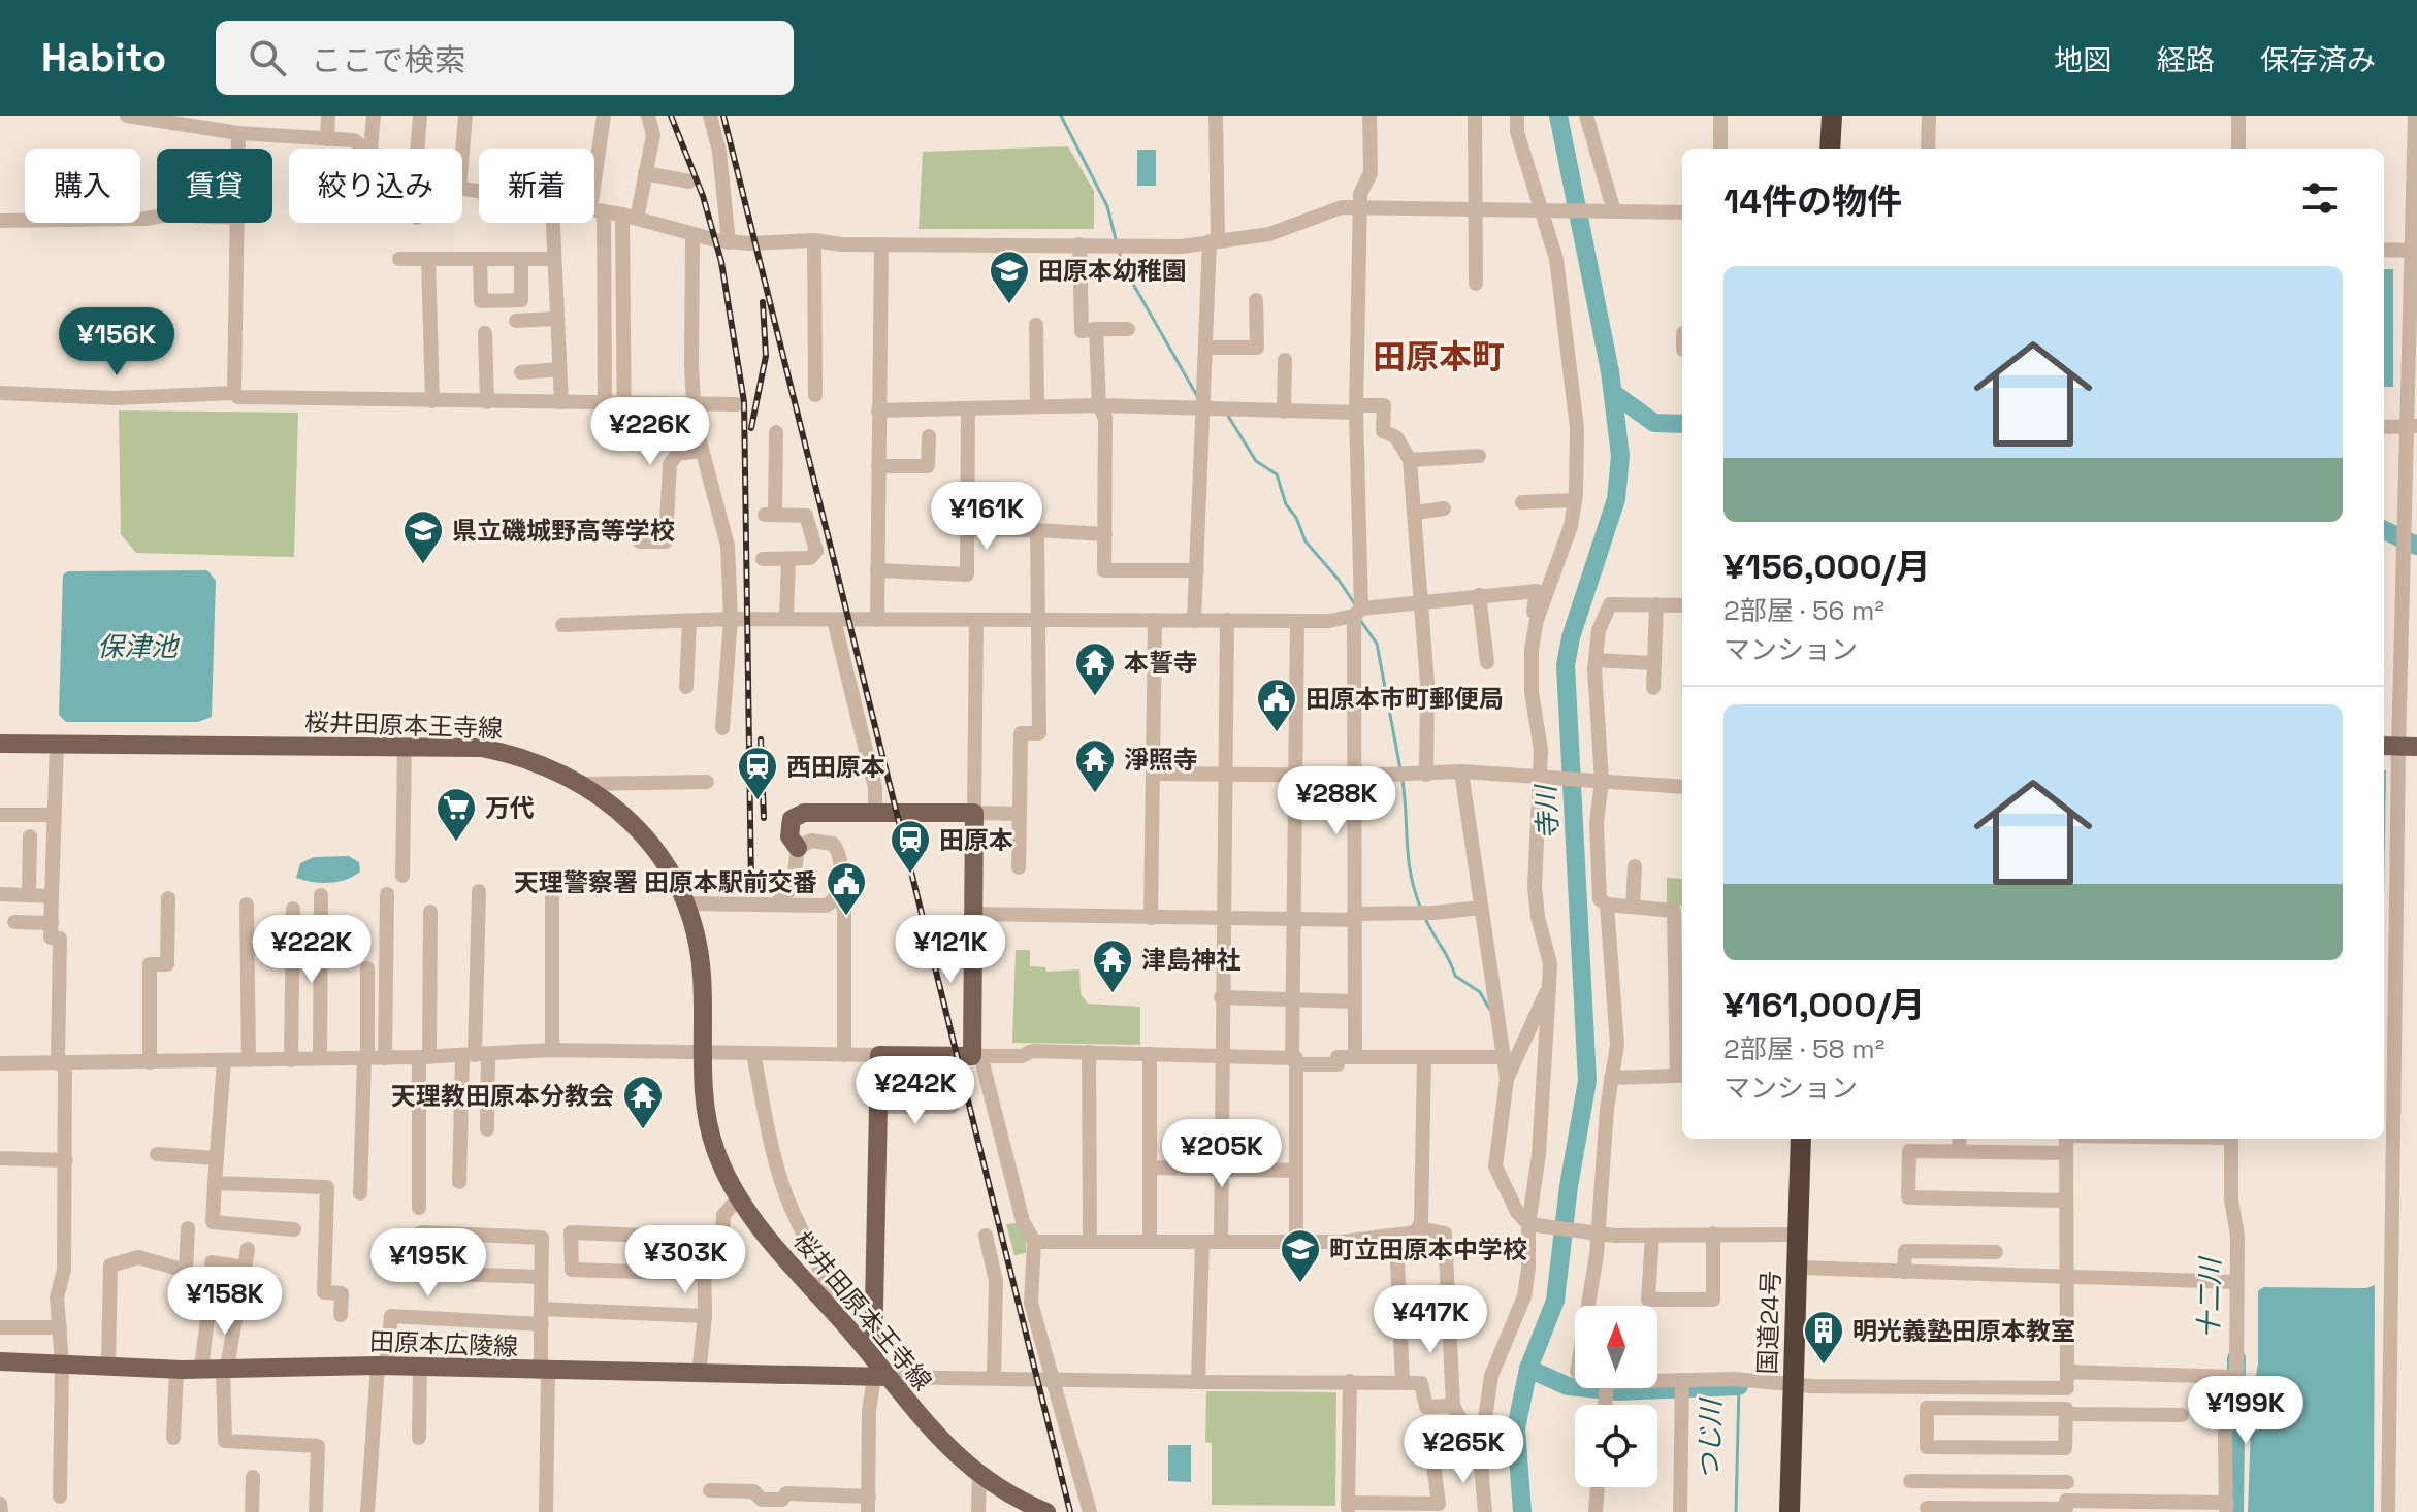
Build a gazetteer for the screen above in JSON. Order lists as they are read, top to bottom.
{
  "streets": {
    "highway": ["国道24号"],
    "main road": ["桜井田原本王寺線", "田原本広陵線"]
  },
  "crossings": [
    ["桜井田原本王寺線", "田原本広陵線"]
  ],
  "districts": ["田原本町"],
  "water": [
    "保津池",
    "寺川",
    "十二川",
    "つじ川"
  ],
  "places": {
    "school or university": ["田原本幼稚園", "県立磯城野高等学校", "町立田原本中学校"],
    "temple": [
      "本誓寺",
      "淨照寺",
      "津島神社",
      "天理教田原本分教会"
    ],
    "public building": ["田原本市町郵便局", "天理警察署 田原本駅前交番"],
    "station": ["西田原本", "田原本"],
    "supermarket": ["万代"],
    "building": ["明光義塾田原本教室"]
  },
  "north": "top",
  "page": {
    "header": "Habito",
    "search": "ここで検索",
    "nav": ["地図", "経路", "保存済み"],
    "chip": [
      "購入",
      "賃貸",
      "絞り込み",
      "新着"
    ],
    "heading": "14件の物件",
    "list": [
      {
        "name": "¥156,000/月",
        "note": "2部屋 · 56 m² · マンション"
      },
      {
        "name": "¥161,000/月",
        "note": "2部屋 · 58 m² · マンション"
      }
    ],
    "price": [
      "¥156K",
      "¥226K",
      "¥161K",
      "¥288K",
      "¥222K",
      "¥121K",
      "¥242K",
      "¥205K",
      "¥303K",
      "¥195K",
      "¥158K",
      "¥417K",
      "¥199K",
      "¥265K"
    ]
  }
}
